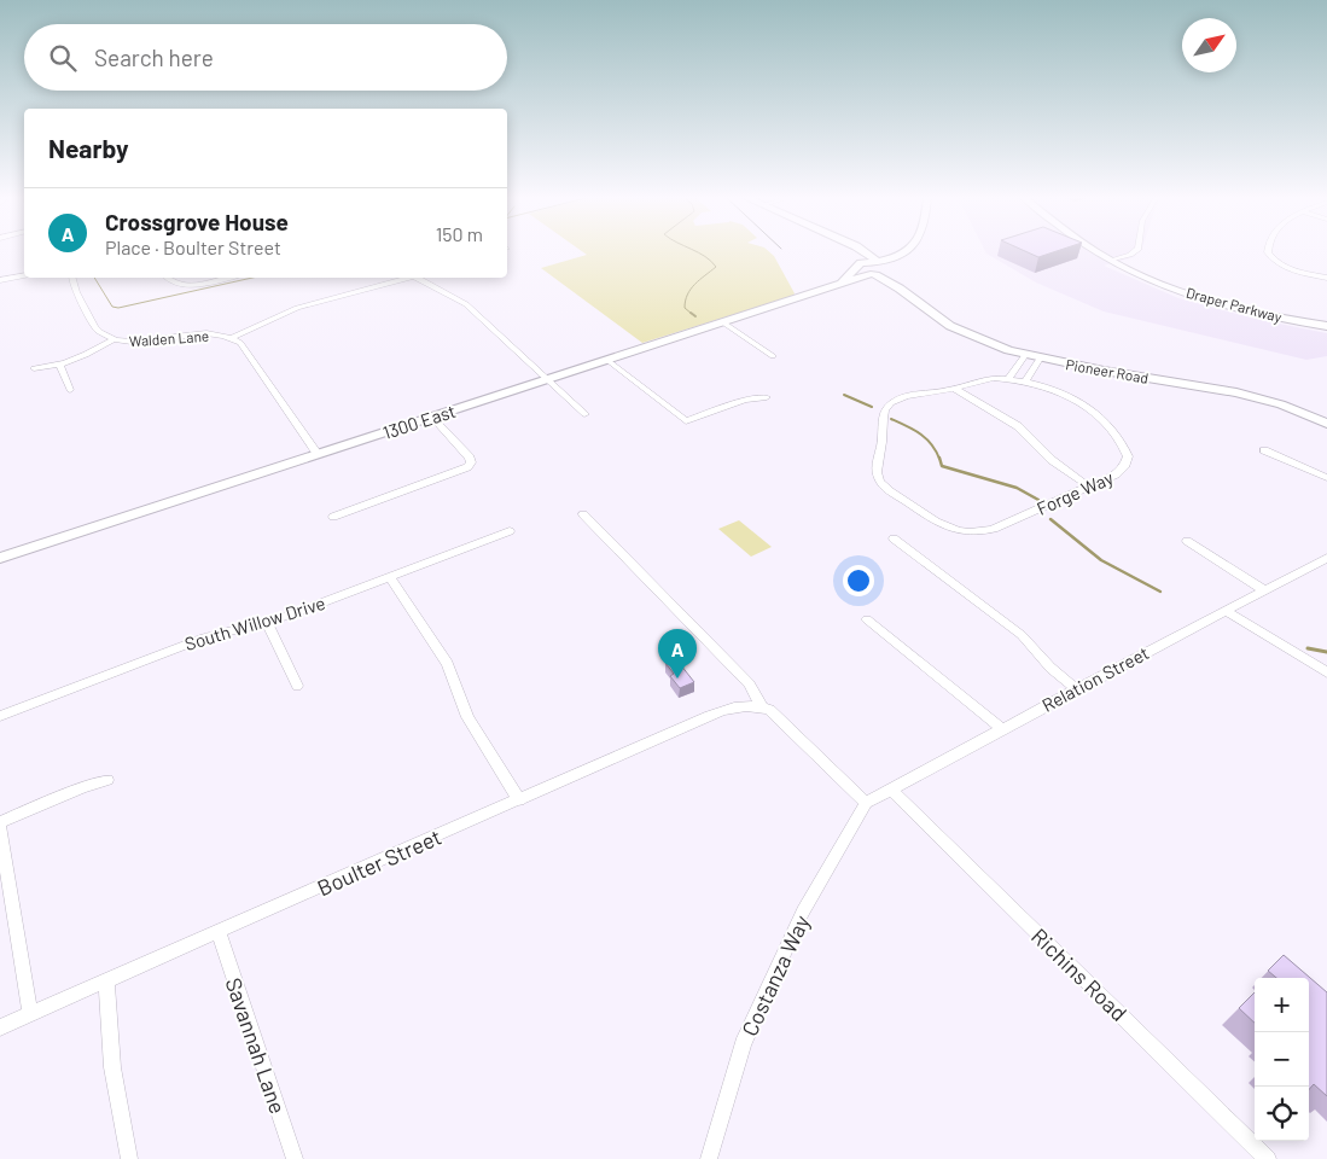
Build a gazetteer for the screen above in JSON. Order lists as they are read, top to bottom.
{
  "streets": {
    "main road": ["Draper Parkway", "Pioneer Road", "1300 East"],
    "street": [
      "Walden Lane",
      "Forge Way",
      "South Willow Drive",
      "Relation Street",
      "Boulter Street",
      "Richins Road",
      "Costanza Way",
      "Savannah Lane"
    ]
  },
  "crossings": [
    ["Walden Lane", "1300 East"],
    ["Pioneer Road", "1300 East"],
    ["Relation Street", "Richins Road"],
    ["Relation Street", "Costanza Way"],
    ["Boulter Street", "Savannah Lane"]
  ],
  "north": "top right",
  "page": {
    "search": "Search here",
    "heading": "Nearby",
    "list": [
      {
        "mark": "A",
        "name": "Crossgrove House",
        "note": "Place · Boulter Street",
        "value": "150 m"
      }
    ],
    "pins": "A",
    "map_buttons": ["+", "−"]
  }
}
